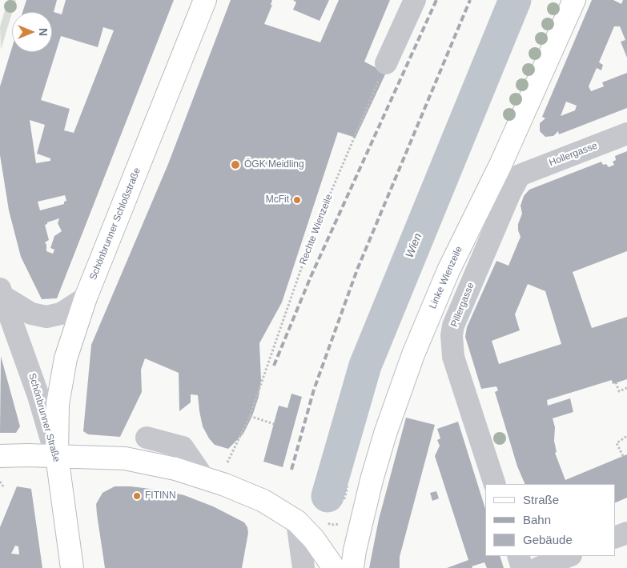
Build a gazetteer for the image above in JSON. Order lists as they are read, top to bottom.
{
  "streets": {
    "main road": ["Schönbrunner Schloßstraße", "Linke Wienzeile", "Schönbrunner Straße"],
    "street": ["Hollergasse", "Pillergasse"],
    "path": ["Rechte Wienzeile"]
  },
  "crossings": [
    ["Hollergasse", "Pillergasse"],
    ["Schönbrunner Schloßstraße", "Schönbrunner Straße"]
  ],
  "water": ["Wien"],
  "places": ["ÖGK Meidling", "McFit", "FITINN"],
  "legend": ["Straße", "Bahn", "Gebäude"],
  "north": "right"
}
